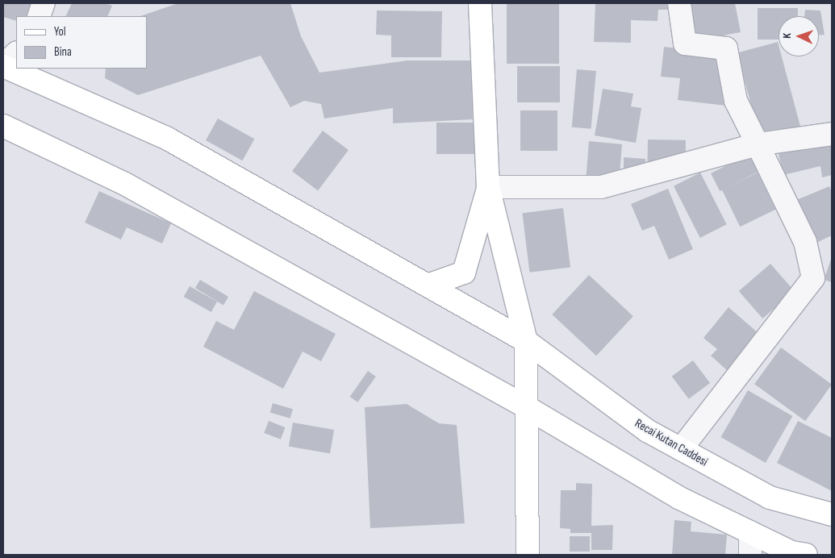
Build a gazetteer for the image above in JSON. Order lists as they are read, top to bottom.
{
  "streets": {
    "main road": ["Recai Kutan Caddesi"]
  },
  "legend": ["Yol", "Bina"],
  "north": "left"
}
